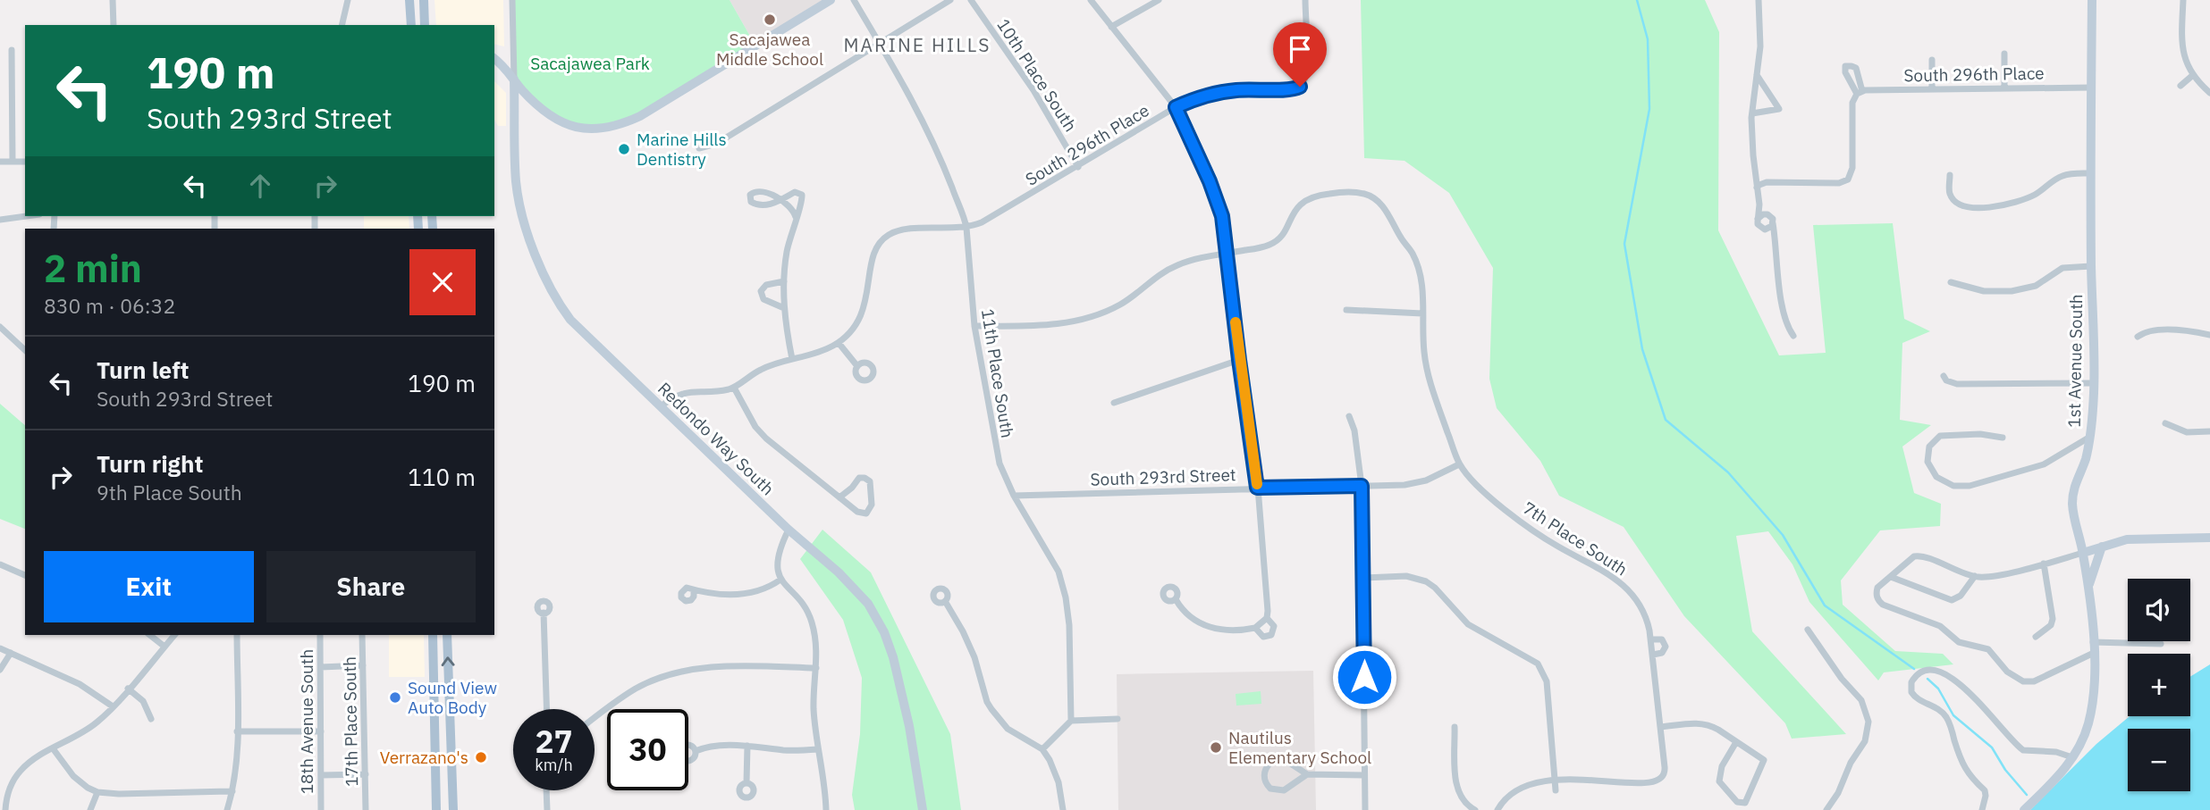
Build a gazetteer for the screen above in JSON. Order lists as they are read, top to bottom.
{
  "streets": {
    "street": [
      "South 296th Place",
      "10th Place South",
      "1st Avenue South",
      "11th Place South",
      "Redondo Way South",
      "South 293rd Street",
      "7th Place South",
      "18th Avenue South",
      "17th Place South"
    ]
  },
  "crossings": [
    ["South 296th Place", "10th Place South"],
    ["South 296th Place", "1st Avenue South"],
    ["South 296th Place", "11th Place South"],
    ["11th Place South", "South 293rd Street"],
    ["South 293rd Street", "7th Place South"]
  ],
  "districts": ["MARINE HILLS"],
  "parks": ["Sacajawea Park"],
  "places": [
    "Sacajawea Middle School",
    "Marine Hills Dentistry",
    "Sound View Auto Body",
    "Nautilus Elementary School",
    "Verrazano's"
  ],
  "page": {
    "turn": ["190 m", "South 293rd Street"],
    "heading": ["2 min", "830 m · 06:32"],
    "list": [
      {
        "name": "Turn left",
        "note": "South 293rd Street",
        "value": "190 m"
      },
      {
        "name": "Turn right",
        "note": "9th Place South",
        "value": "110 m"
      }
    ],
    "buttons": ["Exit", "Share"],
    "map_buttons": ["+", "−"],
    "speed": "27 km/h",
    "limit": "30"
  }
}
